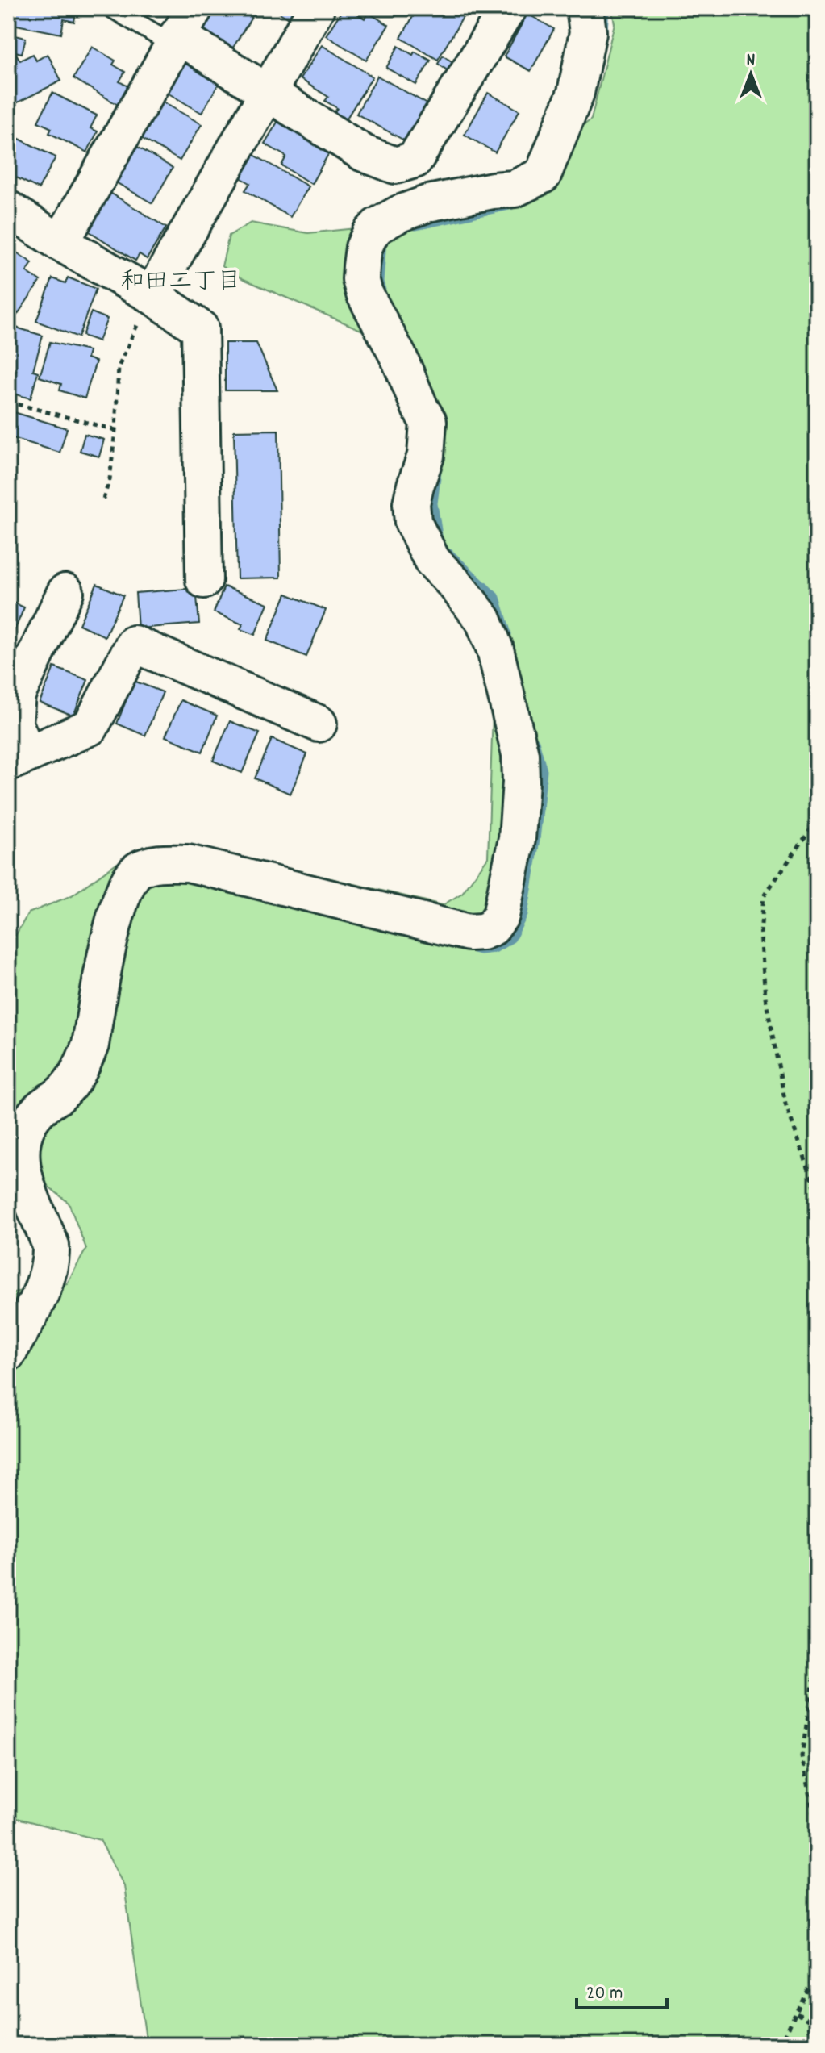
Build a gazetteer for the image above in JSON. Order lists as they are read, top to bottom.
{
  "districts": ["和田二丁目"],
  "scale_bar": "20 m",
  "north": "top"
}
